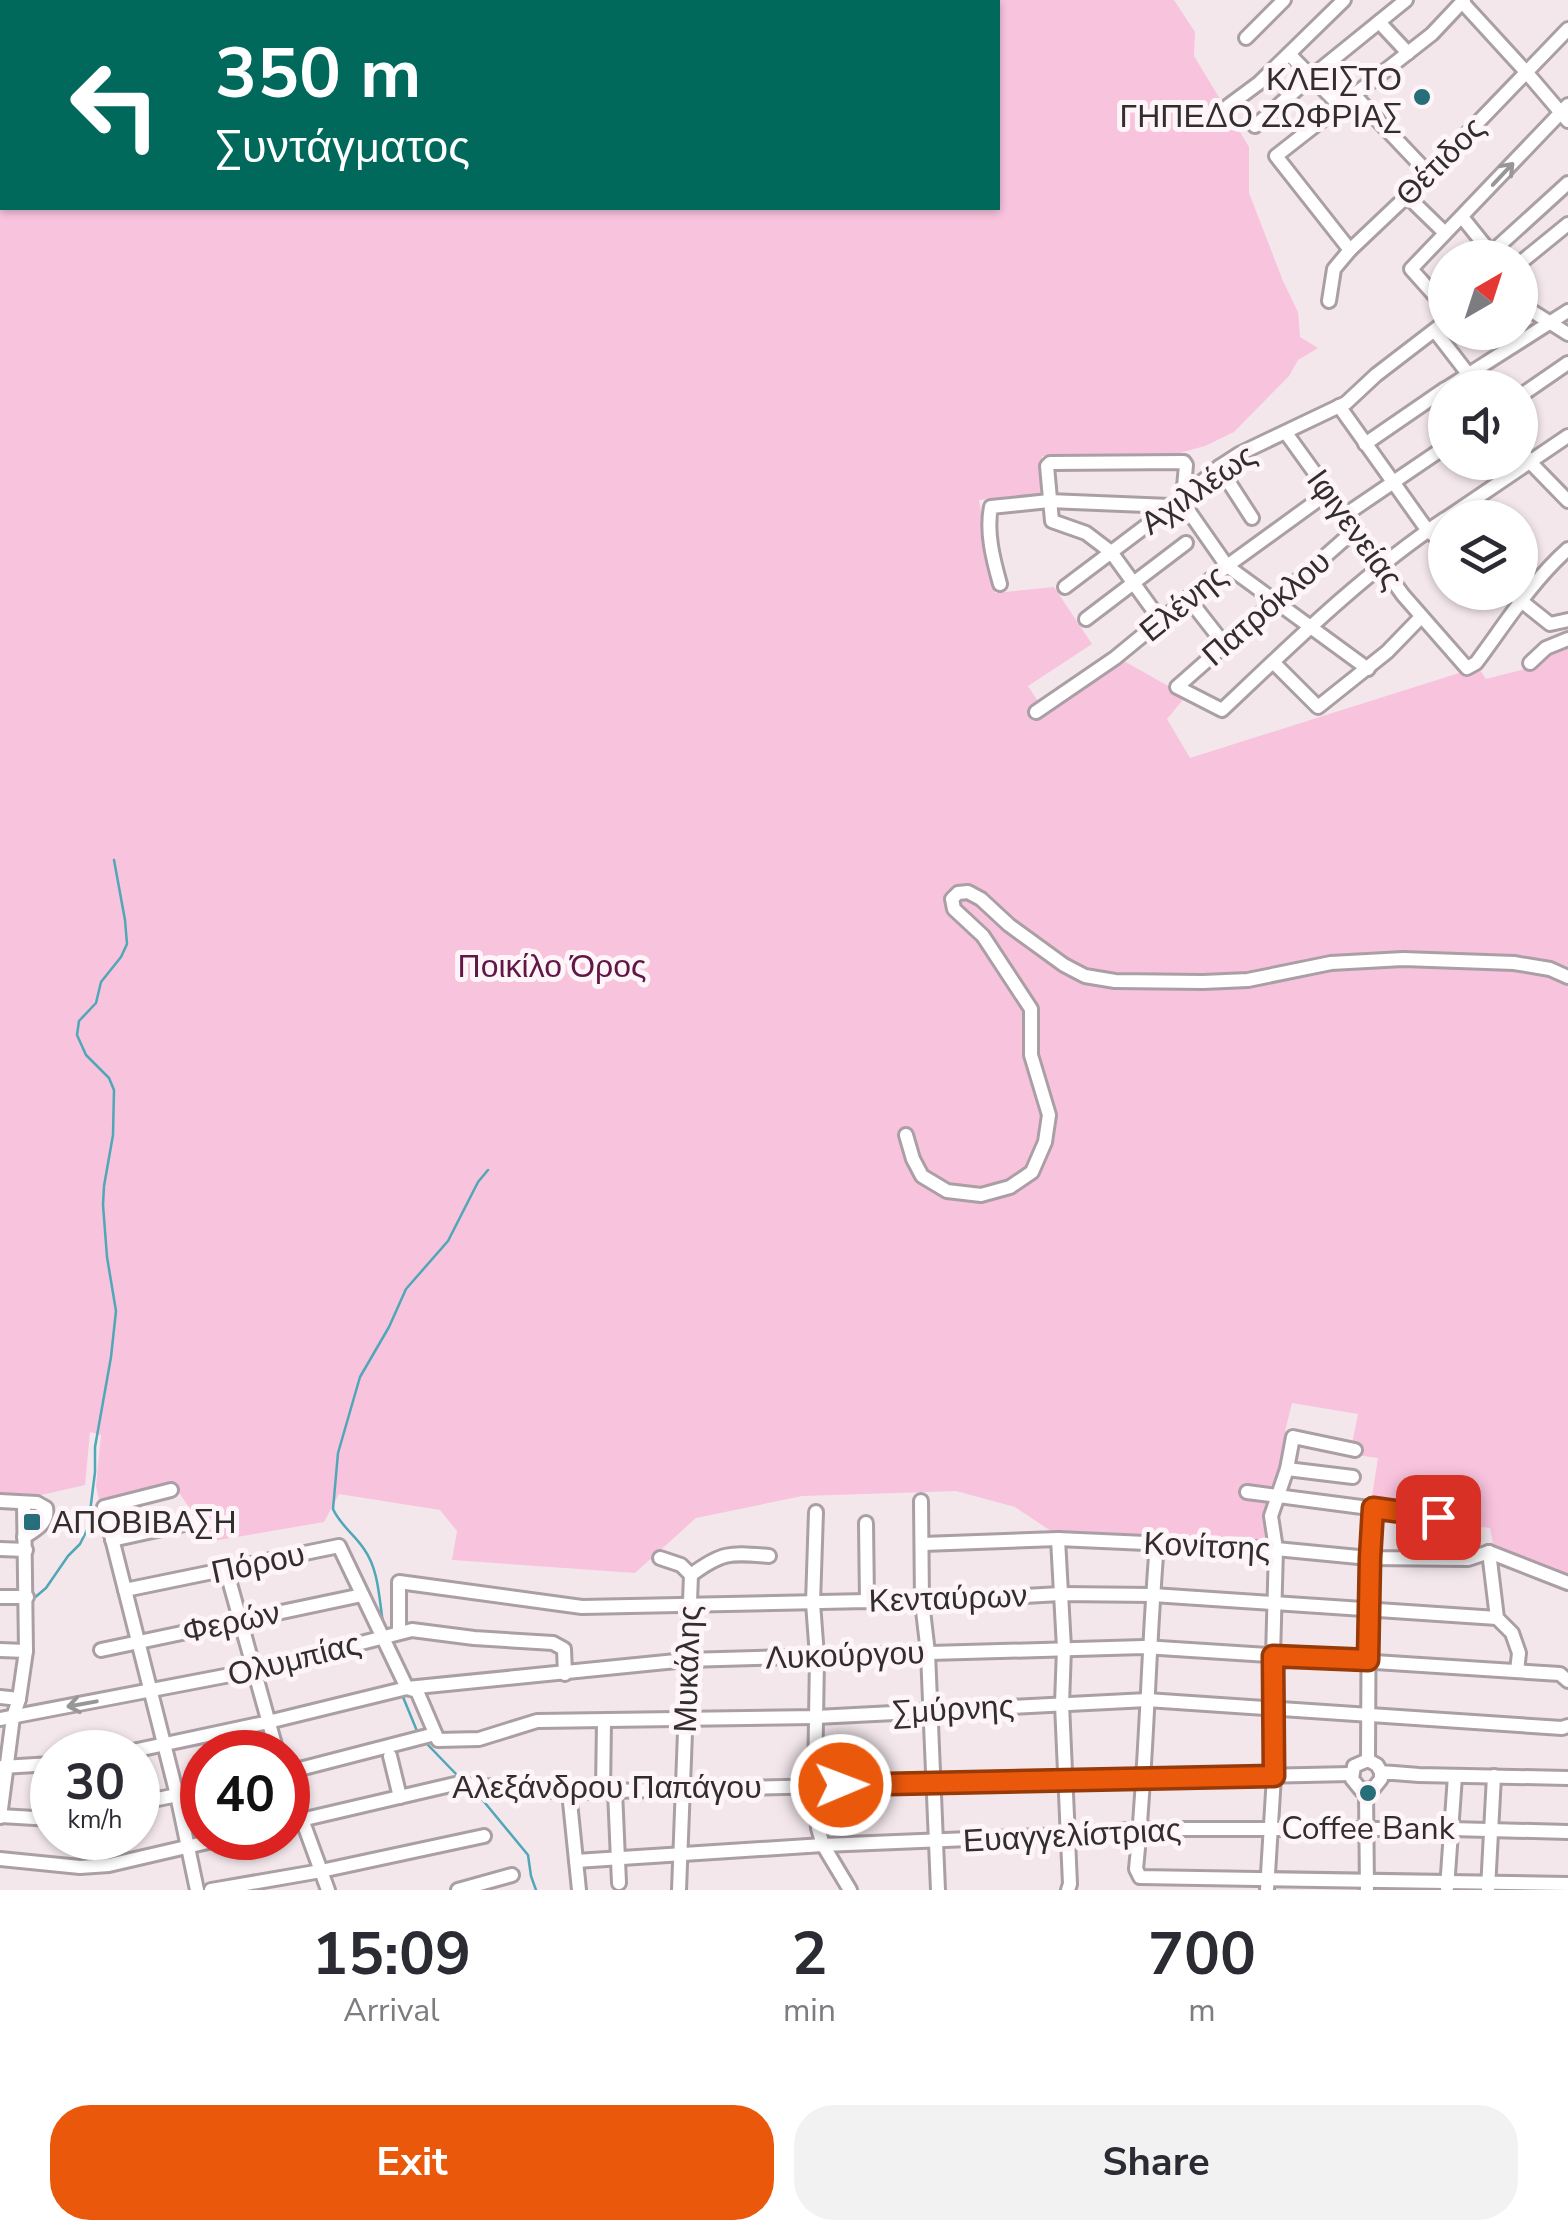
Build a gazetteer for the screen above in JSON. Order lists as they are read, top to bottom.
{
  "streets": {
    "street": [
      "Θέτιδος",
      "Αχιλλέως",
      "Ιφιγενείας",
      "Ελένης",
      "Πατρόκλου",
      "Κονίτσης",
      "Πόρου",
      "Κενταύρων",
      "Φερών",
      "Λυκούργου",
      "Ολυμπίας",
      "Μυκάλης",
      "Σμύρνης",
      "Αλεξάνδρου Παπάγου",
      "Ευαγγελίστριας"
    ]
  },
  "crossings": [
    ["Αχιλλέως", "Ιφιγενείας"],
    ["Ιφιγενείας", "Ελένης"],
    ["Ιφιγενείας", "Πατρόκλου"],
    ["Πόρου", "Φερών"],
    ["Κενταύρων", "Ολυμπίας"],
    ["Κενταύρων", "Μυκάλης"],
    ["Λυκούργου", "Ολυμπίας"],
    ["Λυκούργου", "Μυκάλης"],
    ["Μυκάλης", "Σμύρνης"],
    ["Μυκάλης", "Αλεξάνδρου Παπάγου"],
    ["Μυκάλης", "Ευαγγελίστριας"]
  ],
  "parks": ["Ποικίλο Όρος"],
  "places": {
    "other": ["ΚΛΕΙΣΤΟ ΓΗΠΕΔΟ ΖΩΦΡΙΑΣ", "Coffee Bank"],
    "transit": ["ΑΠΟΒΙΒΑΣΗ"]
  },
  "north": "top right",
  "page": {
    "turn": ["350 m", "Συντάγματος"],
    "speed": "30 km/h",
    "limit": "40",
    "eta": [
      "15:09",
      "Arrival",
      "2",
      "min",
      "700",
      "m"
    ],
    "buttons": ["Exit", "Share"]
  }
}
